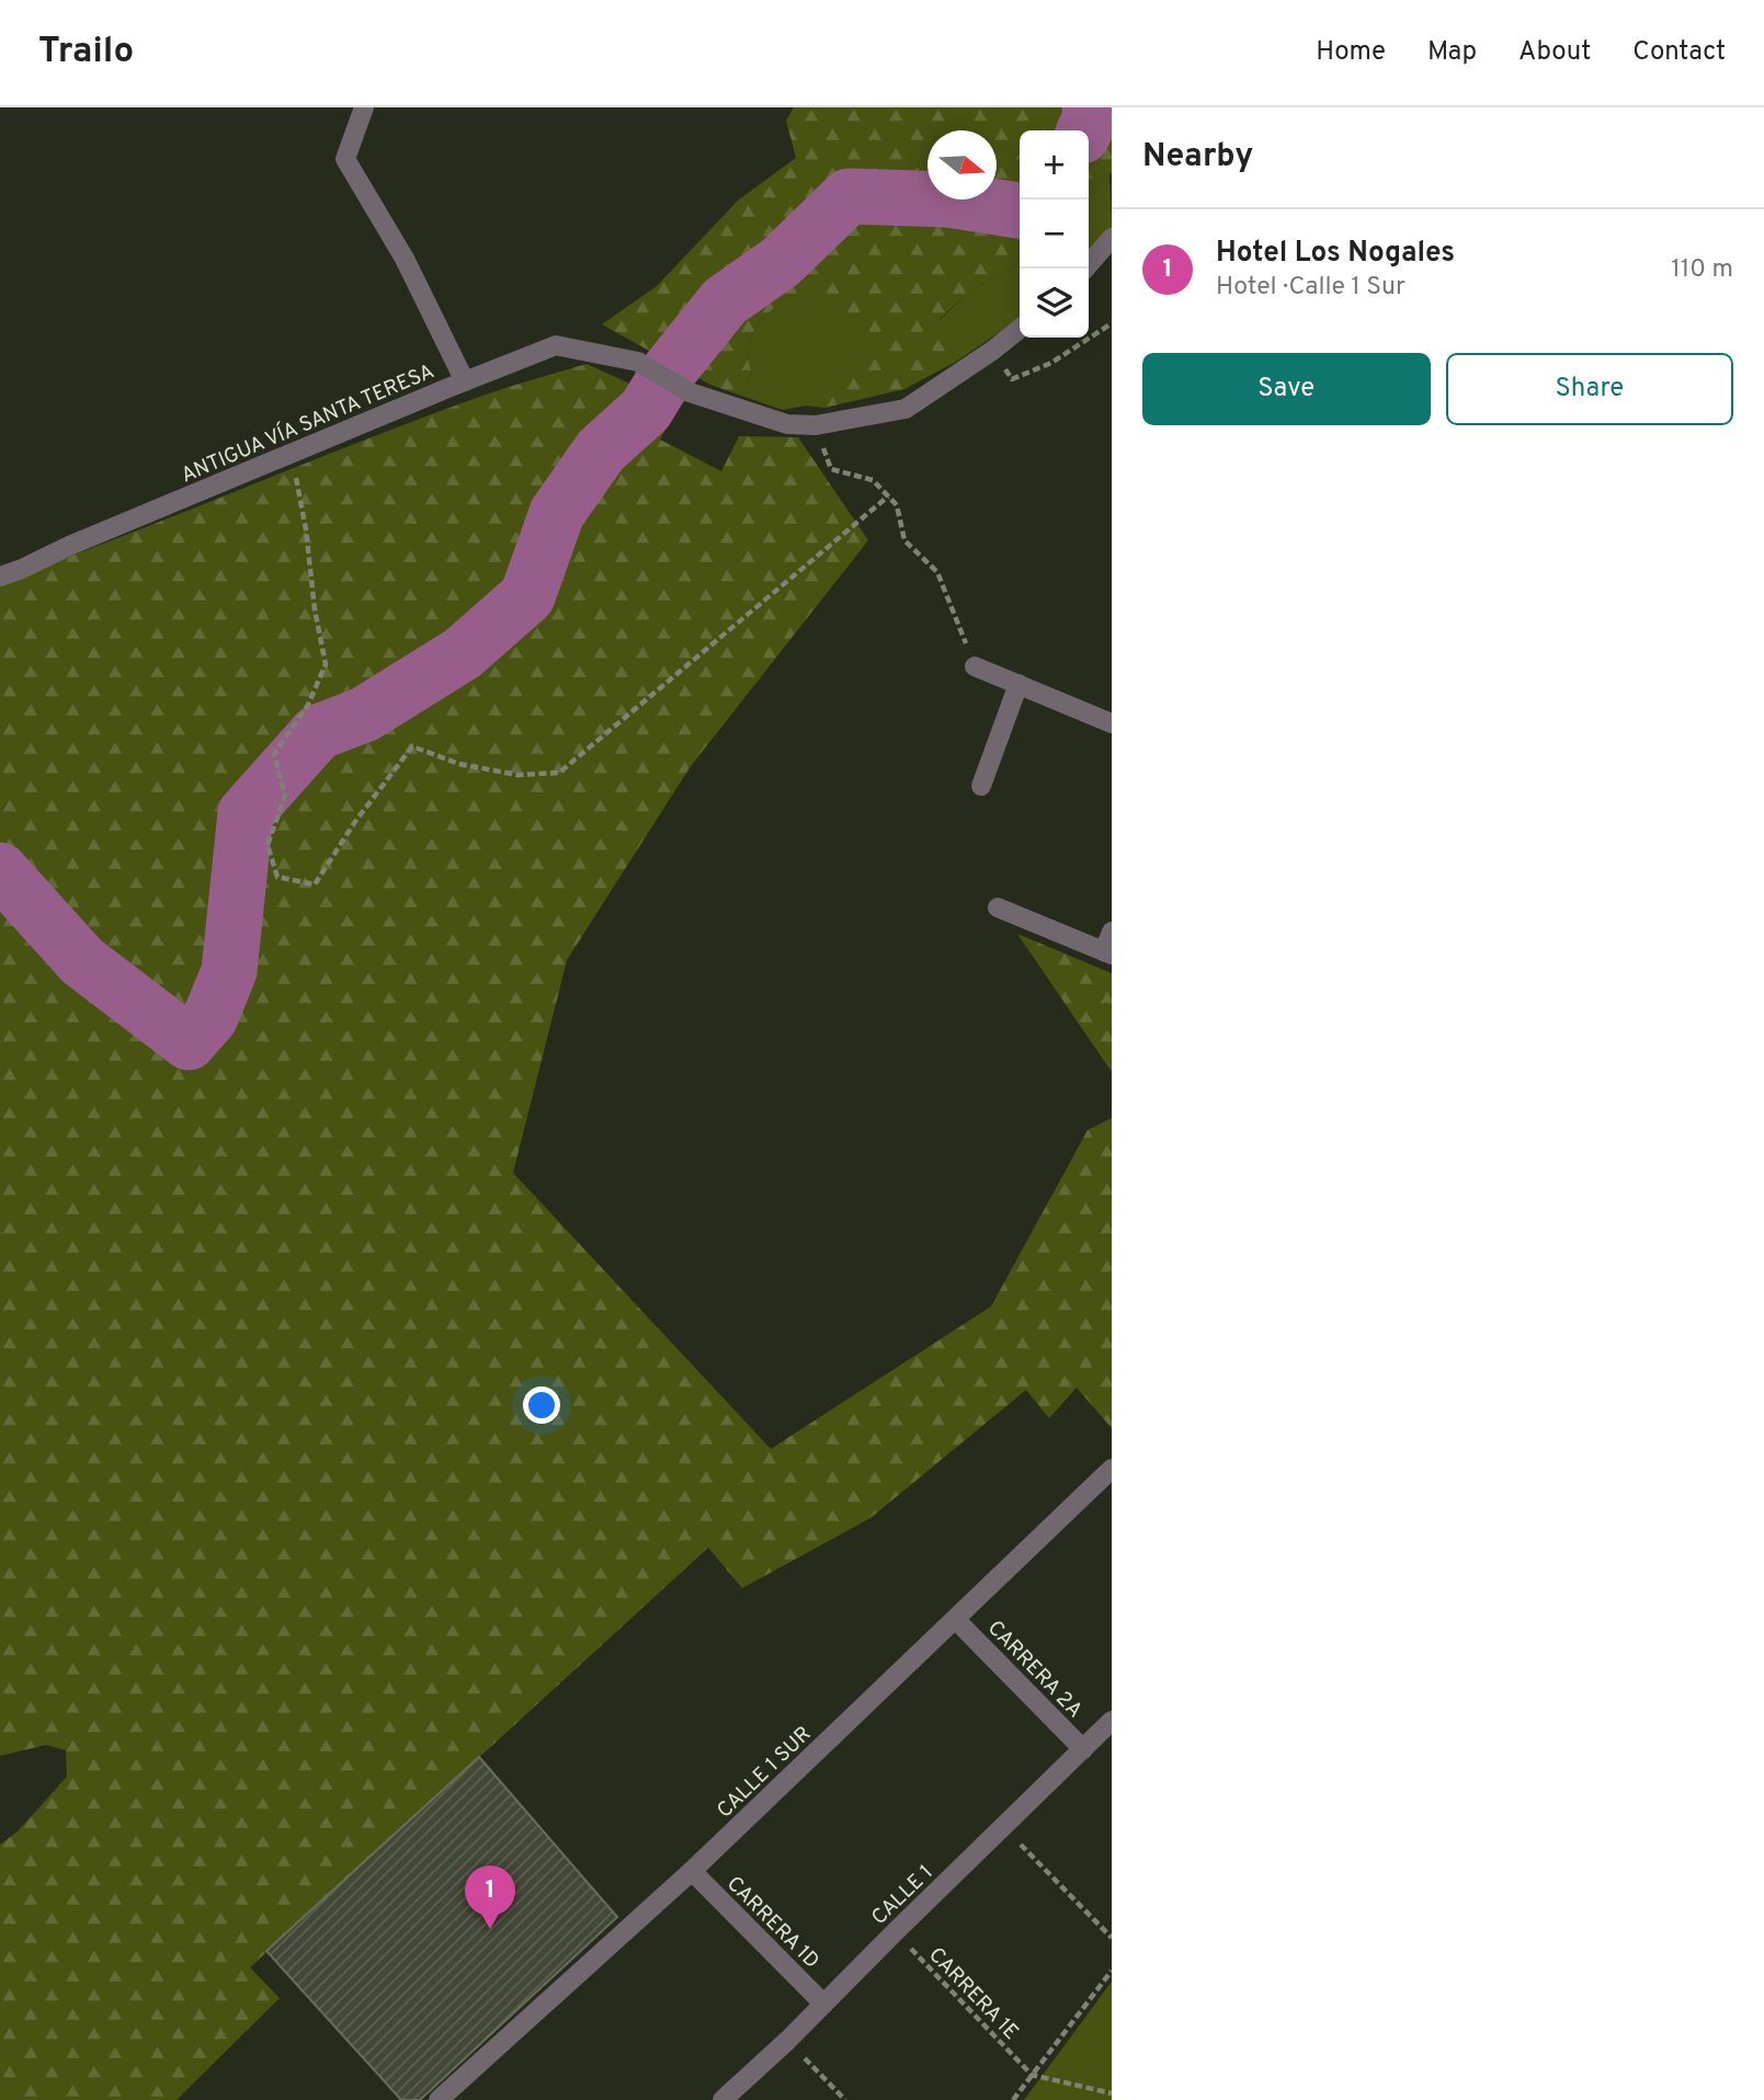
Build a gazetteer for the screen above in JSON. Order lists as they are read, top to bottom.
{
  "streets": {
    "street": [
      "ANTIGUA VÍA SANTA TERESA",
      "CARRERA 2A",
      "CALLE 1 SUR",
      "CALLE 1",
      "CARRERA 1D"
    ],
    "path": ["CARRERA 1E"]
  },
  "crossings": [
    ["CARRERA 2A", "CALLE 1 SUR"],
    ["CARRERA 2A", "CALLE 1"],
    ["CALLE 1 SUR", "CARRERA 1D"],
    ["CALLE 1", "CARRERA 1D"],
    ["CALLE 1", "CARRERA 1E"]
  ],
  "north": "right",
  "page": {
    "header": "Trailo",
    "nav": [
      "Home",
      "Map",
      "About",
      "Contact"
    ],
    "heading": "Nearby",
    "map_buttons": ["+", "−"],
    "list": [
      {
        "mark": "1",
        "name": "Hotel Los Nogales",
        "note": "Hotel · Calle 1 Sur",
        "value": "110 m"
      }
    ],
    "buttons": ["Save", "Share"],
    "pins": "1"
  }
}
